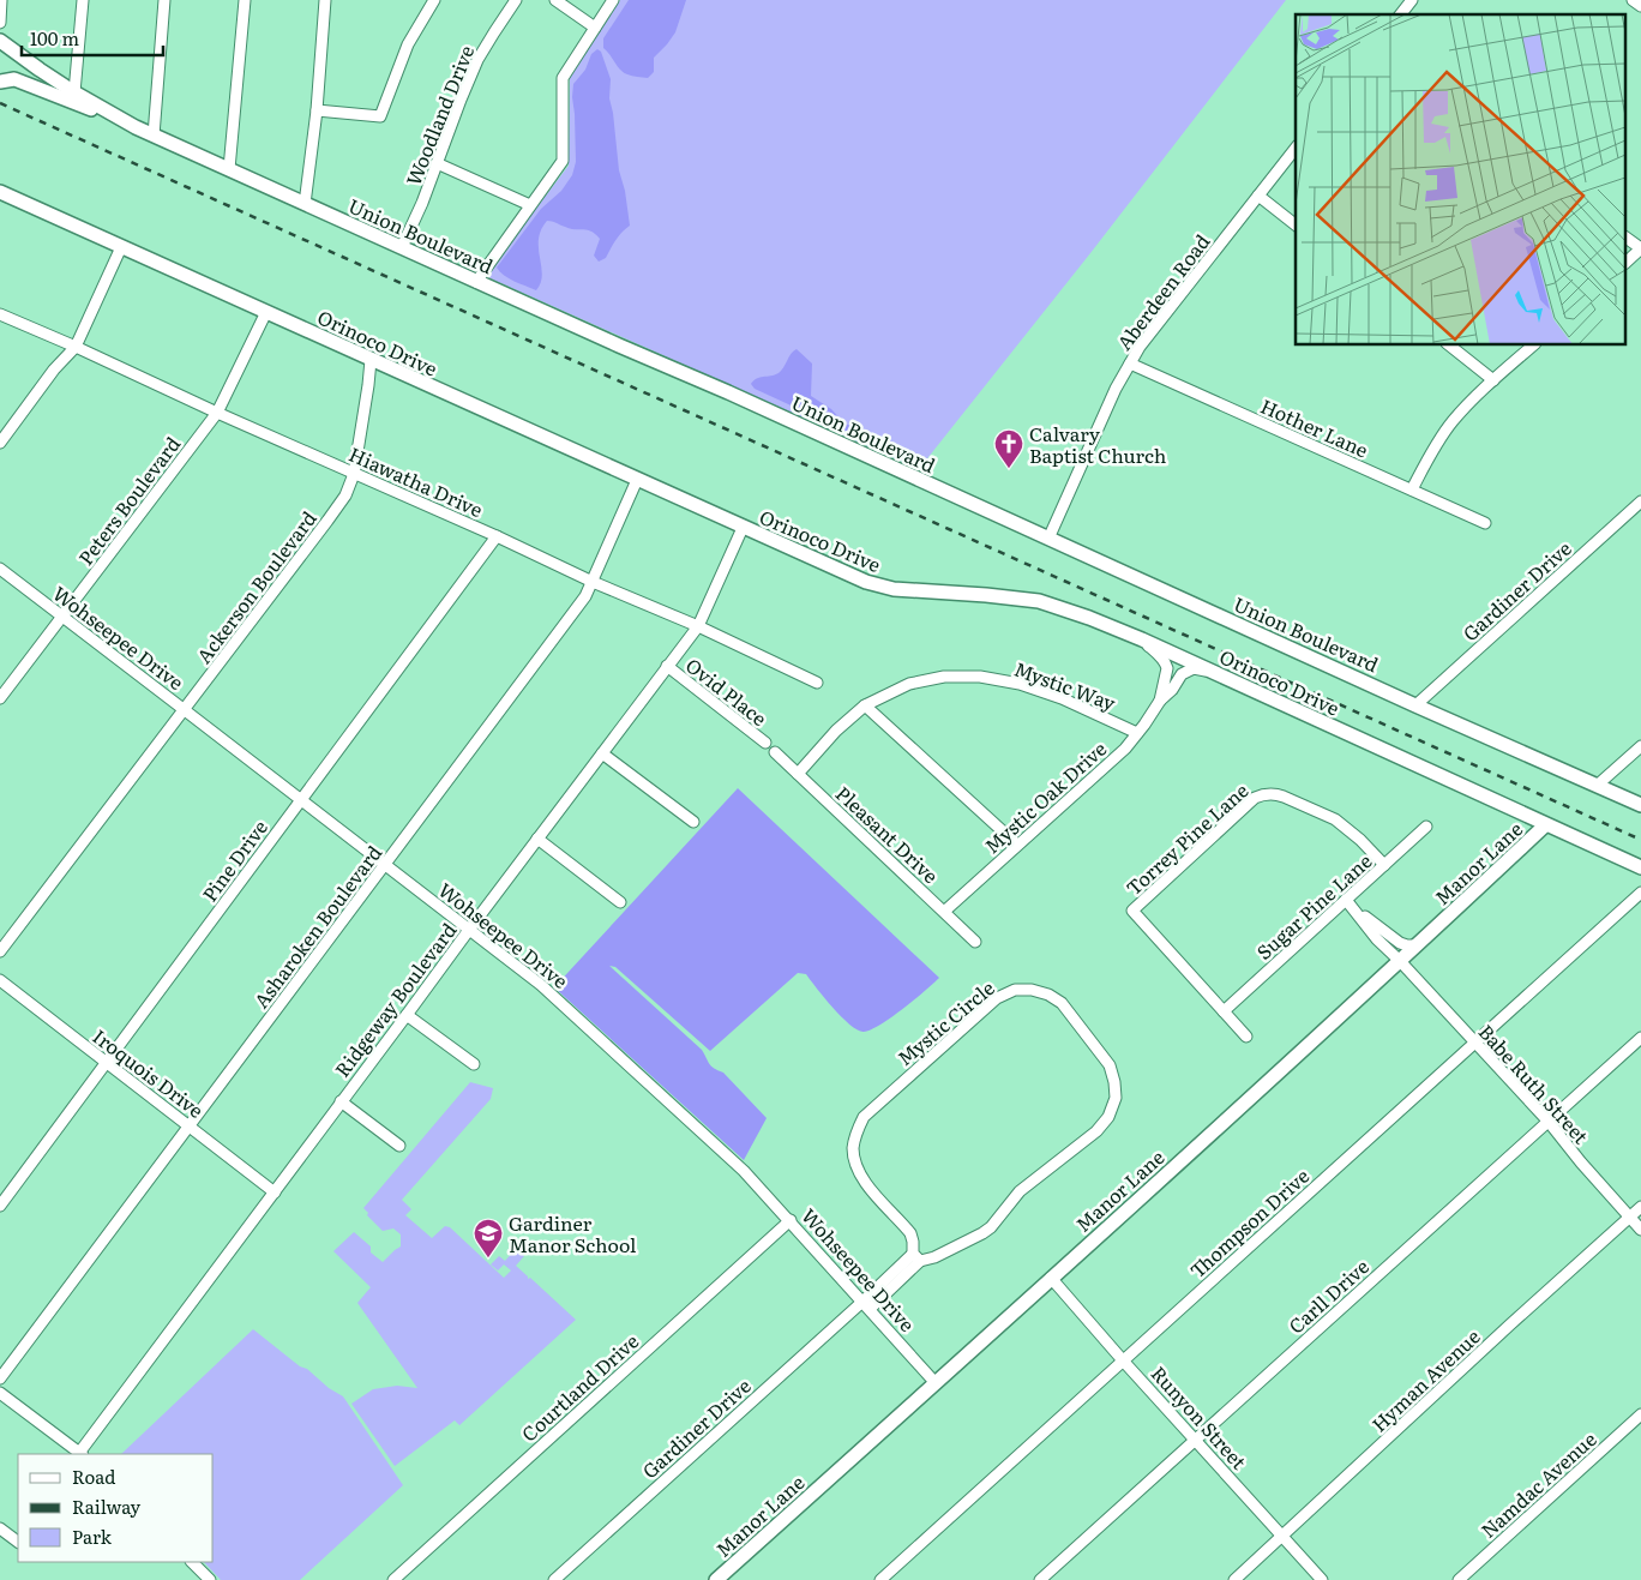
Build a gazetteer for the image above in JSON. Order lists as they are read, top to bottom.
{
  "streets": {
    "street": [
      "Woodland Drive",
      "Union Boulevard",
      "Aberdeen Road",
      "Orinoco Drive",
      "Hother Lane",
      "Hiawatha Drive",
      "Peters Boulevard",
      "Ackerson Boulevard",
      "Gardiner Drive",
      "Wohseepee Drive",
      "Mystic Way",
      "Ovid Place",
      "Mystic Oak Drive",
      "Pleasant Drive",
      "Torrey Pine Lane",
      "Pine Drive",
      "Manor Lane",
      "Sugar Pine Lane",
      "Asharoken Boulevard",
      "Ridgeway Boulevard",
      "Mystic Circle",
      "Iroquois Drive",
      "Babe Ruth Street",
      "Thompson Drive",
      "Carll Drive",
      "Hyman Avenue",
      "Courtland Drive",
      "Runyon Street",
      "Namdac Avenue"
    ]
  },
  "crossings": [
    ["Woodland Drive", "Union Boulevard"],
    ["Union Boulevard", "Aberdeen Road"],
    ["Union Boulevard", "Gardiner Drive"],
    ["Aberdeen Road", "Hother Lane"],
    ["Orinoco Drive", "Peters Boulevard"],
    ["Orinoco Drive", "Ackerson Boulevard"],
    ["Orinoco Drive", "Mystic Oak Drive"],
    ["Orinoco Drive", "Manor Lane"],
    ["Orinoco Drive", "Asharoken Boulevard"],
    ["Orinoco Drive", "Ridgeway Boulevard"],
    ["Hiawatha Drive", "Peters Boulevard"],
    ["Hiawatha Drive", "Ackerson Boulevard"],
    ["Hiawatha Drive", "Pine Drive"],
    ["Hiawatha Drive", "Asharoken Boulevard"],
    ["Hiawatha Drive", "Ridgeway Boulevard"],
    ["Peters Boulevard", "Wohseepee Drive"],
    ["Ackerson Boulevard", "Wohseepee Drive"],
    ["Gardiner Drive", "Wohseepee Drive"],
    ["Gardiner Drive", "Mystic Circle"],
    ["Wohseepee Drive", "Pine Drive"],
    ["Wohseepee Drive", "Manor Lane"],
    ["Wohseepee Drive", "Asharoken Boulevard"],
    ["Wohseepee Drive", "Ridgeway Boulevard"],
    ["Wohseepee Drive", "Mystic Circle"],
    ["Wohseepee Drive", "Courtland Drive"],
    ["Mystic Way", "Mystic Oak Drive"],
    ["Mystic Way", "Pleasant Drive"],
    ["Ovid Place", "Ridgeway Boulevard"],
    ["Mystic Oak Drive", "Pleasant Drive"],
    ["Torrey Pine Lane", "Sugar Pine Lane"],
    ["Pine Drive", "Iroquois Drive"],
    ["Manor Lane", "Babe Ruth Street"],
    ["Manor Lane", "Runyon Street"],
    ["Sugar Pine Lane", "Babe Ruth Street"],
    ["Asharoken Boulevard", "Iroquois Drive"],
    ["Ridgeway Boulevard", "Iroquois Drive"],
    ["Babe Ruth Street", "Thompson Drive"],
    ["Babe Ruth Street", "Carll Drive"],
    ["Babe Ruth Street", "Hyman Avenue"],
    ["Thompson Drive", "Runyon Street"],
    ["Carll Drive", "Runyon Street"],
    ["Hyman Avenue", "Runyon Street"]
  ],
  "places": {
    "church": ["Calvary Baptist Church"],
    "school or university": ["Gardiner Manor School"]
  },
  "legend": ["Road", "Railway", "Park"],
  "scale_bar": "100 m"
}
